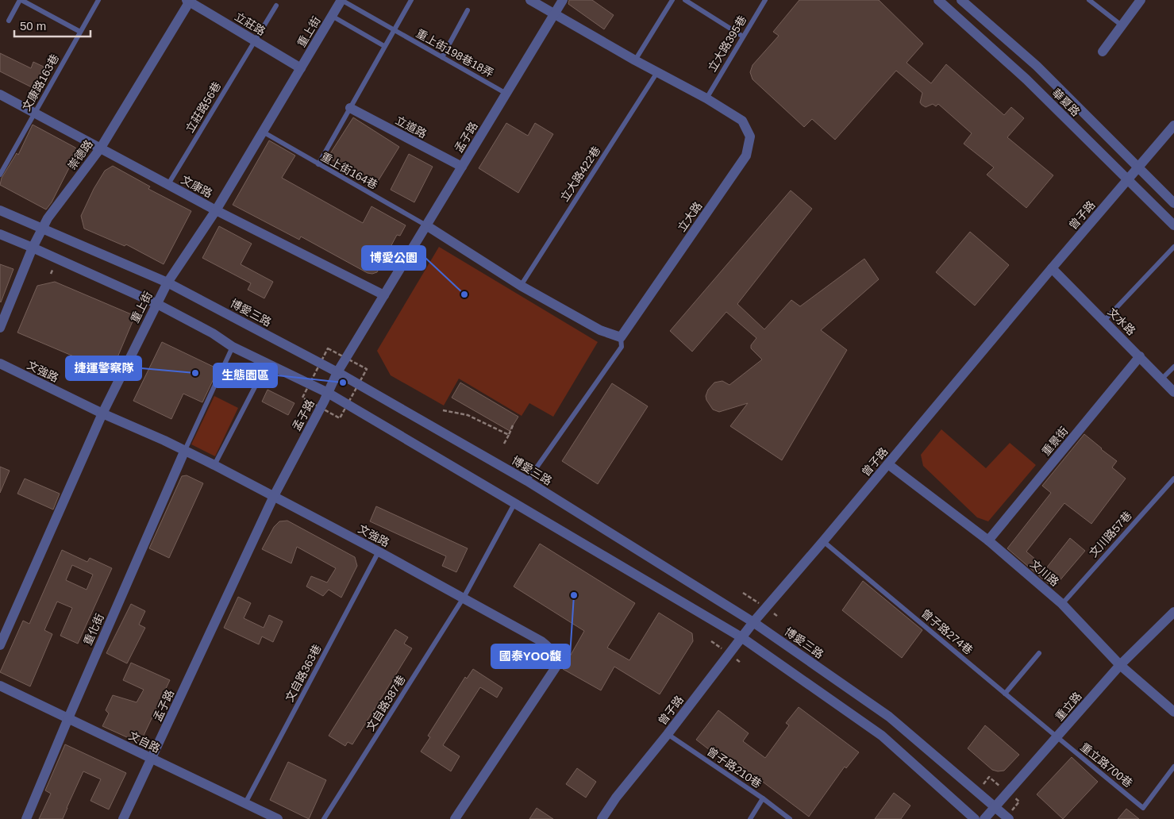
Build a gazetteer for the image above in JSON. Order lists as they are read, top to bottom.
{
  "streets": {
    "street": [
      "立莊路",
      "重上街",
      "華夏路",
      "立道路",
      "孟子路",
      "崇德路",
      "文康路",
      "曾子路",
      "立大路",
      "博愛三路",
      "文水路",
      "文強路",
      "重景街",
      "文川路",
      "重化街",
      "重立路",
      "文自路"
    ],
    "lane": [
      "立大路395巷",
      "重上街198巷18弄",
      "文康路163巷",
      "立莊路56巷",
      "重上街164巷",
      "立大路422巷",
      "文川路57巷",
      "曾子路274巷",
      "文自路363巷",
      "文自路387巷",
      "重立路700巷",
      "曾子路210巷"
    ]
  },
  "crossings": [
    ["立莊路", "重上街"],
    ["立莊路", "立莊路56巷"],
    ["立莊路", "崇德路"],
    ["重上街", "重上街198巷18弄"],
    ["重上街", "重上街164巷"],
    ["重上街", "文康路"],
    ["重上街", "博愛三路"],
    ["重上街", "文強路"],
    ["立大路395巷", "立大路"],
    ["重上街198巷18弄", "孟子路"],
    ["文康路163巷", "文康路"],
    ["華夏路", "曾子路"],
    ["立莊路56巷", "文康路"],
    ["立道路", "孟子路"],
    ["孟子路", "重上街164巷"],
    ["孟子路", "文康路"],
    ["孟子路", "立大路"],
    ["孟子路", "博愛三路"],
    ["孟子路", "文強路"],
    ["孟子路", "文自路"],
    ["崇德路", "文康路"],
    ["崇德路", "博愛三路"],
    ["立大路422巷", "立大路"],
    ["曾子路", "博愛三路"],
    ["曾子路", "文水路"],
    ["曾子路", "文川路"],
    ["曾子路", "曾子路274巷"],
    ["曾子路", "曾子路210巷"],
    ["博愛三路", "重立路"],
    ["文水路", "重景街"],
    ["文強路", "重化街"],
    ["文強路", "文自路363巷"],
    ["文強路", "文自路387巷"],
    ["重景街", "文川路"],
    ["文川路57巷", "文川路"],
    ["文川路", "重立路"],
    ["重化街", "文自路"],
    ["曾子路274巷", "重立路"],
    ["曾子路274巷", "重立路700巷"],
    ["文自路363巷", "文自路"],
    ["重立路", "重立路700巷"]
  ],
  "places": [
    "博愛公園",
    "捷運警察隊",
    "生態園區",
    "國泰YOO馥"
  ],
  "scale_bar": "50 m"
}
